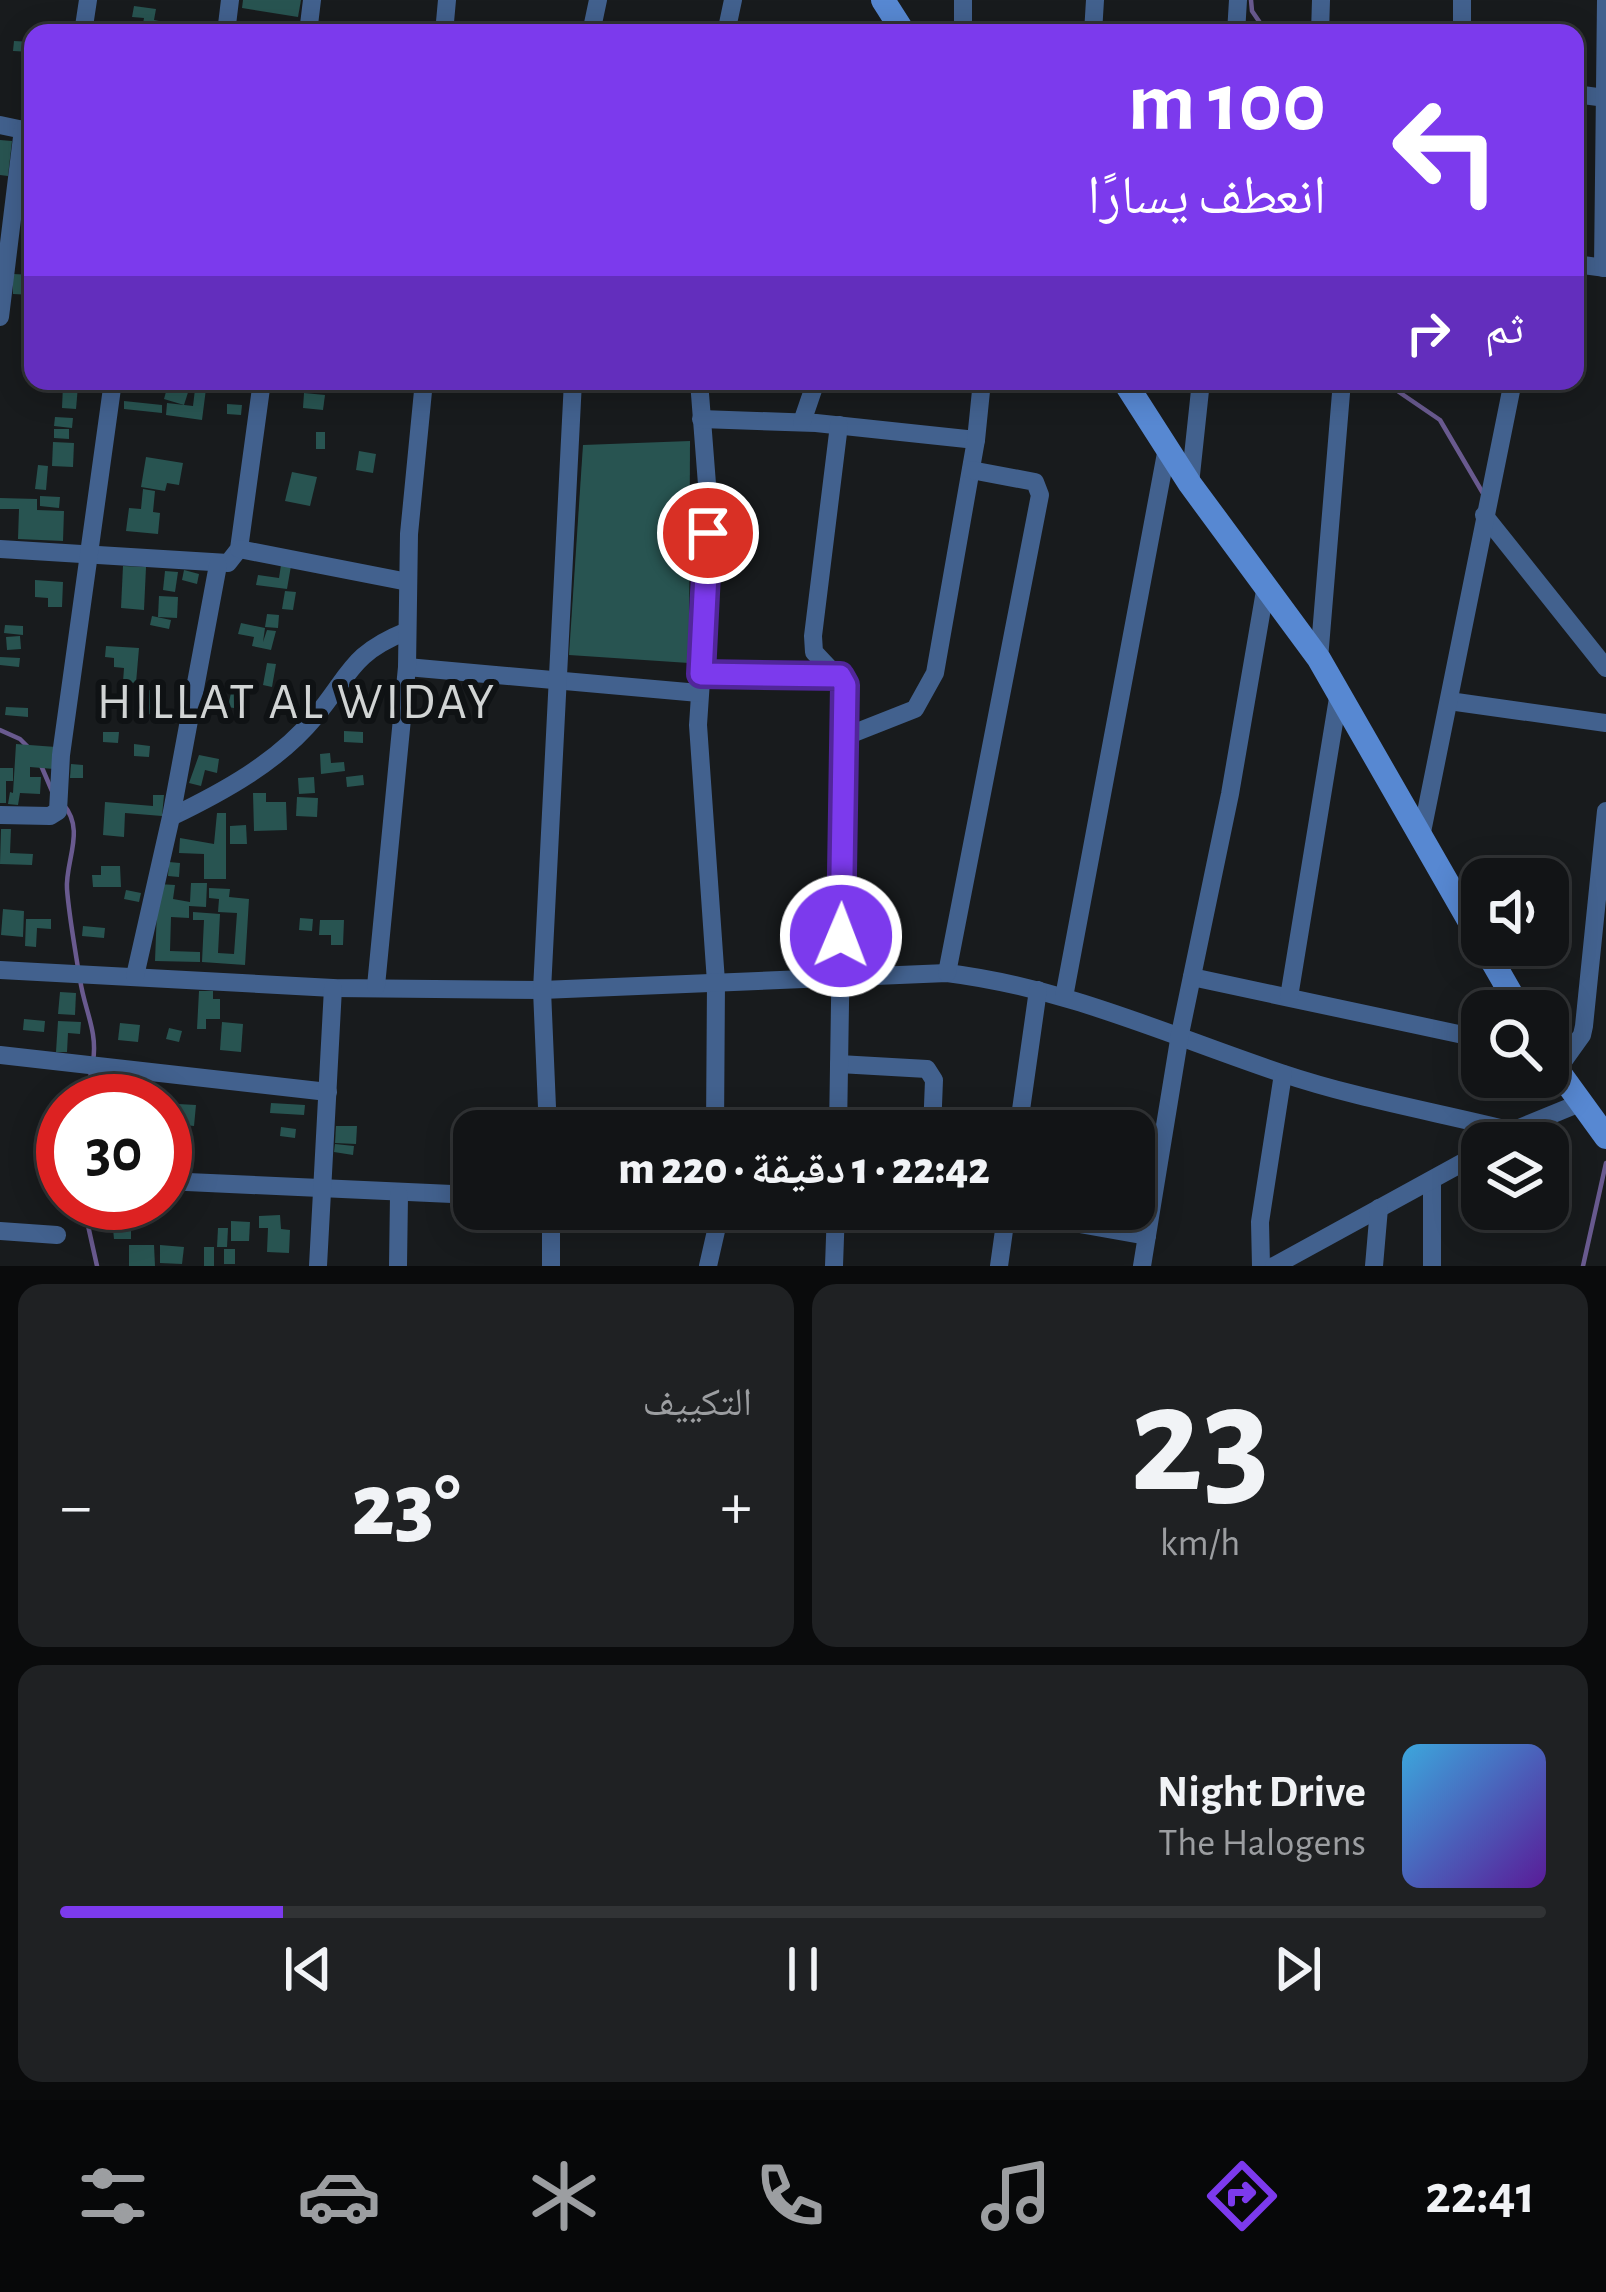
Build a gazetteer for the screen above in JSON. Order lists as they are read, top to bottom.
{
  "districts": ["HILLAT AL WIDAY"],
  "page": {
    "turn": ["100 m", "انعطف يسارًا"],
    "then": "ثم",
    "limit": "30",
    "trip": "22:42 · 1 دقيقة · 220 m",
    "tile": [
      ["23", "km/h"],
      "التكييف"
    ],
    "heat": ["−", "23°", "+"],
    "song": ["Night Drive", "The Halogens"],
    "tabs": "22:41"
  }
}
